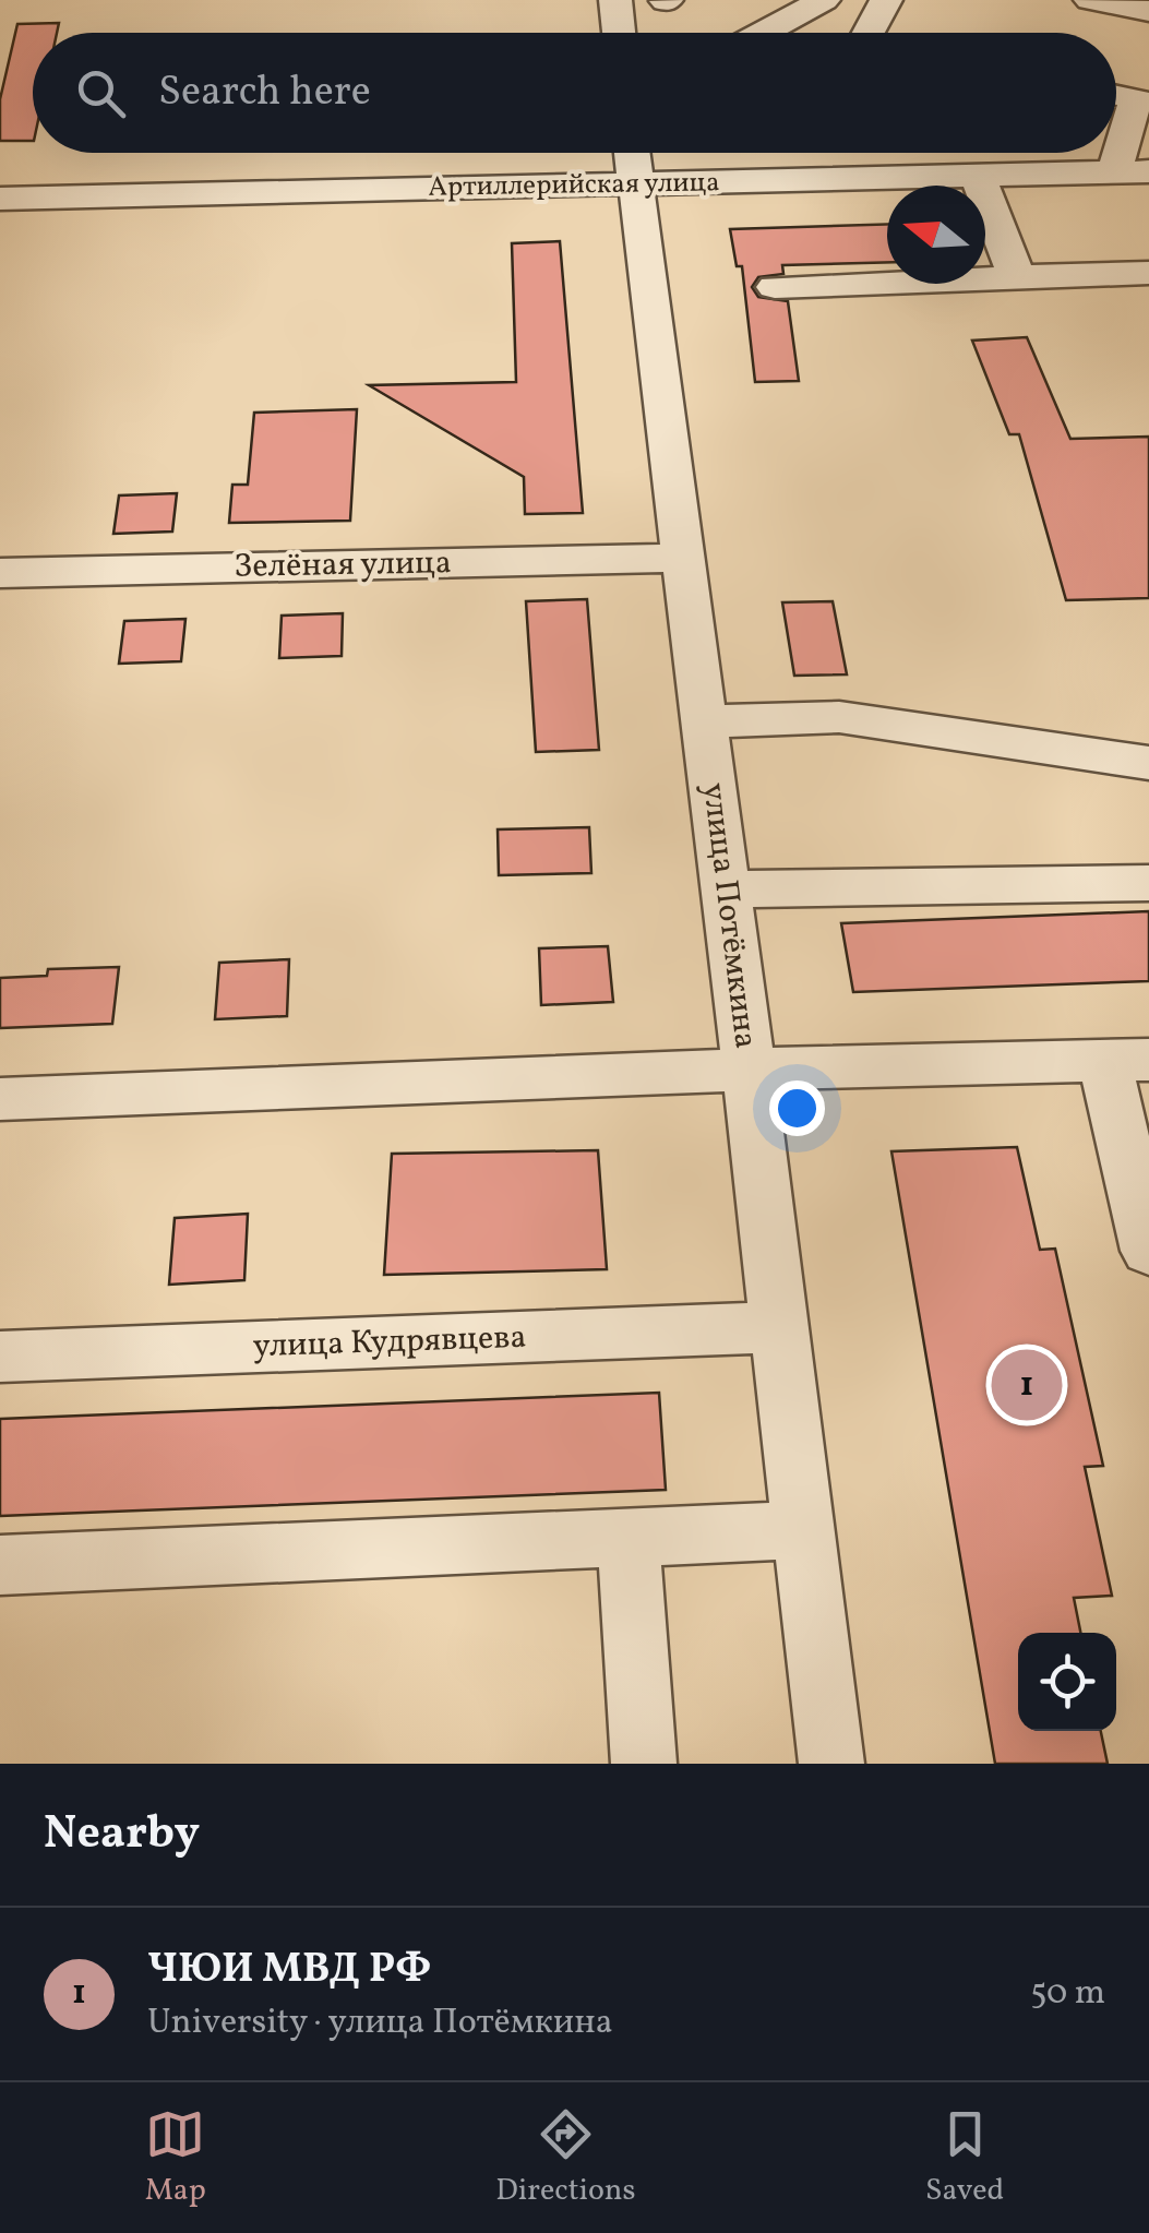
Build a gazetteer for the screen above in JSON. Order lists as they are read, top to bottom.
{
  "streets": {
    "street": [
      "Артиллерийская улица",
      "Зелёная улица",
      "улица Потёмкина",
      "улица Кудрявцева"
    ]
  },
  "crossings": [
    ["Артиллерийская улица", "улица Потёмкина"],
    ["Зелёная улица", "улица Потёмкина"],
    ["улица Потёмкина", "улица Кудрявцева"]
  ],
  "north": "left",
  "page": {
    "search": "Search here",
    "pins": "1",
    "heading": "Nearby",
    "list": [
      {
        "mark": "1",
        "name": "ЧЮИ МВД РФ",
        "note": "University · улица Потёмкина",
        "value": "50 m"
      }
    ],
    "nav": ["Map", "Directions", "Saved"]
  }
}
